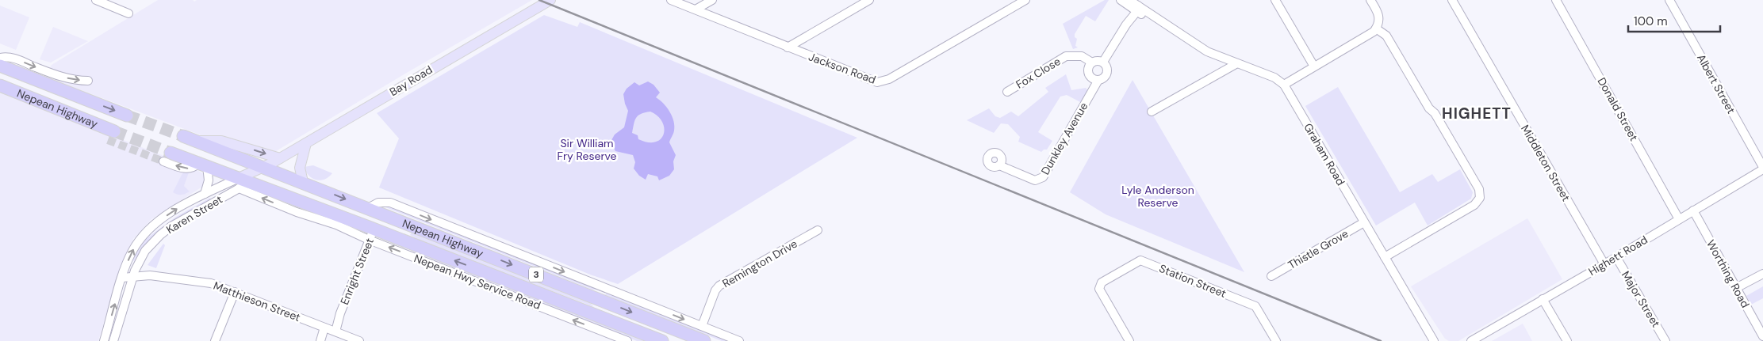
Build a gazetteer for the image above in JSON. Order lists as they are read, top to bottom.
{
  "streets": {
    "highway": ["Nepean Highway", "3"],
    "main road": ["Bay Road"],
    "street": [
      "Jackson Road",
      "Fox Close",
      "Albert Street",
      "Donald Street",
      "Dunkley Avenue",
      "Graham Road",
      "Middleton Street",
      "Karen Street",
      "Thistle Grove",
      "Highett Road",
      "Remington Drive",
      "Enright Street",
      "Worthing Road",
      "Station Street",
      "Nepean Hwy Service Road",
      "Major Street",
      "Matthieson Street"
    ]
  },
  "crossings": [
    ["Fox Close", "Dunkley Avenue"],
    ["Bay Road", "Nepean Highway"],
    ["Bay Road", "Karen Street"],
    ["Albert Street", "Highett Road"],
    ["Nepean Highway", "Karen Street"],
    ["Nepean Highway", "Enright Street"],
    ["Nepean Highway", "Nepean Hwy Service Road"],
    ["Donald Street", "Highett Road"],
    ["Graham Road", "Thistle Grove"],
    ["Middleton Street", "Highett Road"],
    ["Karen Street", "Matthieson Street"],
    ["Highett Road", "Worthing Road"],
    ["Highett Road", "Major Street"],
    ["Enright Street", "Nepean Hwy Service Road"],
    ["Enright Street", "Matthieson Street"]
  ],
  "districts": ["HIGHETT"],
  "parks": ["Sir William Fry Reserve", "Lyle Anderson Reserve"],
  "scale_bar": "100 m"
}
